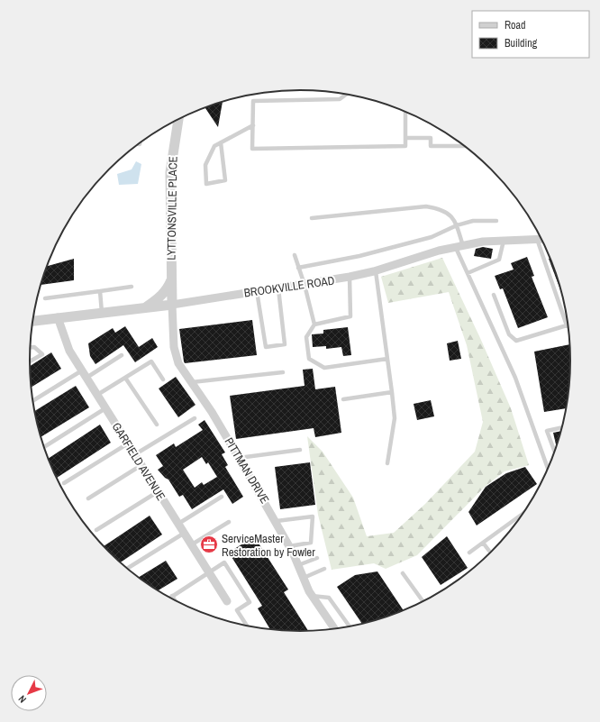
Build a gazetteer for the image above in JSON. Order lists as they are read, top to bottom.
{
  "streets": {
    "street": [
      "LYTTONSVILLE PLACE",
      "BROOKVILLE ROAD",
      "GARFIELD AVENUE",
      "PITTMAN DRIVE"
    ]
  },
  "crossings": [
    ["LYTTONSVILLE PLACE", "BROOKVILLE ROAD"],
    ["LYTTONSVILLE PLACE", "PITTMAN DRIVE"],
    ["BROOKVILLE ROAD", "GARFIELD AVENUE"],
    ["BROOKVILLE ROAD", "PITTMAN DRIVE"]
  ],
  "places": {
    "office": ["ServiceMaster Restoration by Fowler"]
  },
  "legend": ["Road", "Building"],
  "north": "bottom left"
}
